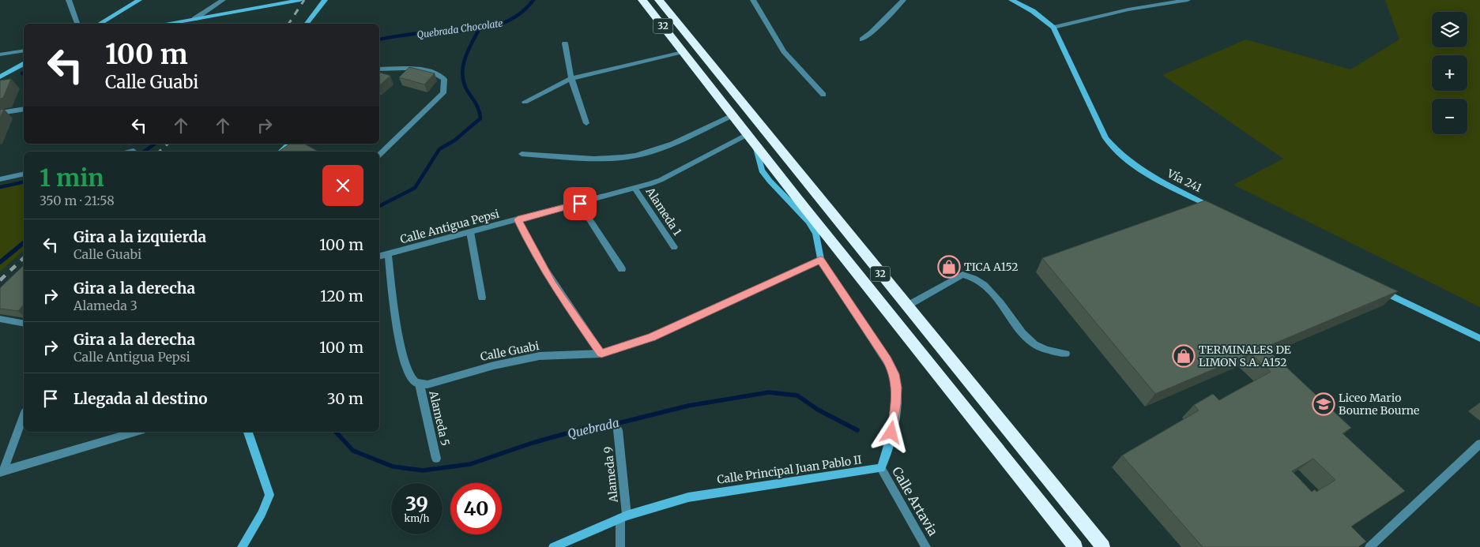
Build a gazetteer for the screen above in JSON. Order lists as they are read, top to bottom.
{
  "streets": {
    "highway": ["32"],
    "street": [
      "Vía 241",
      "Alameda 1",
      "Calle Antigua Pepsi",
      "Calle Guabi",
      "Alameda 5",
      "Calle Principal Juan Pablo II",
      "Alameda 9",
      "Calle Artavia"
    ]
  },
  "crossings": [
    ["32", "Calle Antigua Pepsi"],
    ["Alameda 1", "Calle Antigua Pepsi"],
    ["Calle Guabi", "Alameda 5"],
    ["Calle Principal Juan Pablo II", "Alameda 9"],
    ["Calle Principal Juan Pablo II", "Calle Artavia"]
  ],
  "water": ["Quebrada Chocolate", "Quebrada"],
  "places": {
    "shop": ["TICA A152", "TERMINALES DE LIMON S.A. A152"],
    "school or university": ["Liceo Mario Bourne Bourne"]
  },
  "page": {
    "map_buttons": ["+", "−"],
    "turn": ["100 m", "Calle Guabi"],
    "heading": ["1 min", "350 m · 21:58"],
    "list": [
      {
        "name": "Gira a la izquierda",
        "note": "Calle Guabi",
        "value": "100 m"
      },
      {
        "name": "Gira a la derecha",
        "note": "Alameda 3",
        "value": "120 m"
      },
      {
        "name": "Gira a la derecha",
        "note": "Calle Antigua Pepsi",
        "value": "100 m"
      },
      {
        "name": "Llegada al destino",
        "value": "30 m"
      }
    ],
    "speed": "39 km/h",
    "limit": "40"
  }
}
